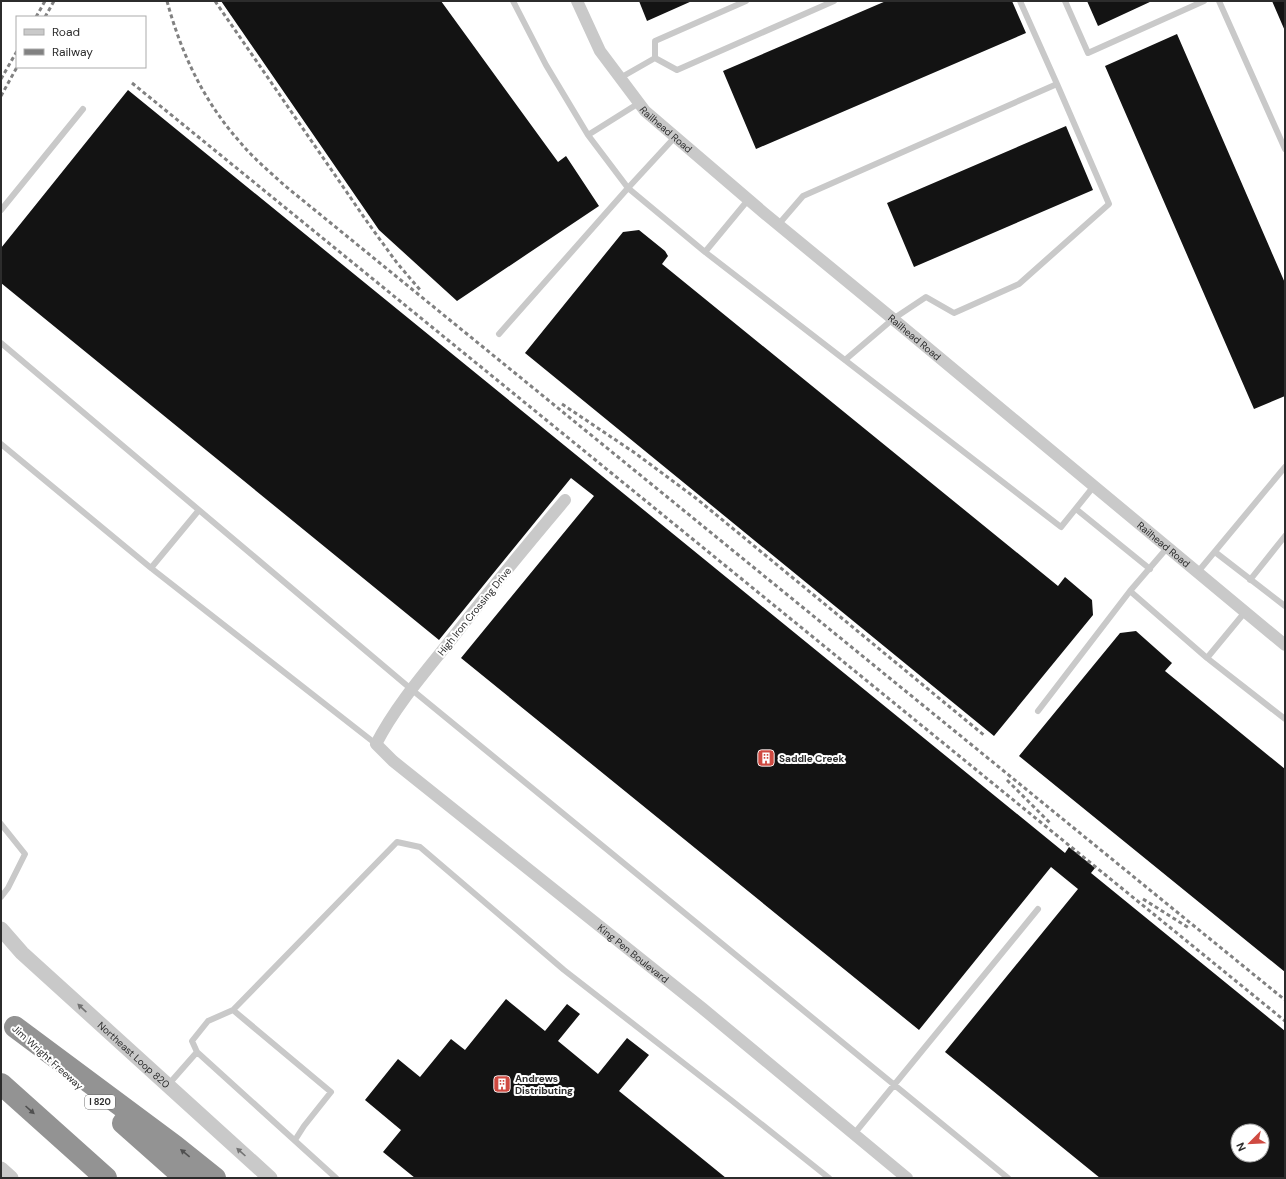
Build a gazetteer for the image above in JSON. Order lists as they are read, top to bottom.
{
  "streets": {
    "highway": ["Jim Wright Freeway", "I 820"],
    "street": [
      "Railhead Road",
      "High Iron Crossing Drive",
      "King Pen Boulevard",
      "Northeast Loop 820"
    ]
  },
  "crossings": [
    ["High Iron Crossing Drive", "King Pen Boulevard"]
  ],
  "one_way": ["Northeast Loop 820"],
  "places": {
    "building": ["Saddle Creek", "Andrews Distributing"]
  },
  "legend": ["Road", "Railway"],
  "north": "bottom left"
}
